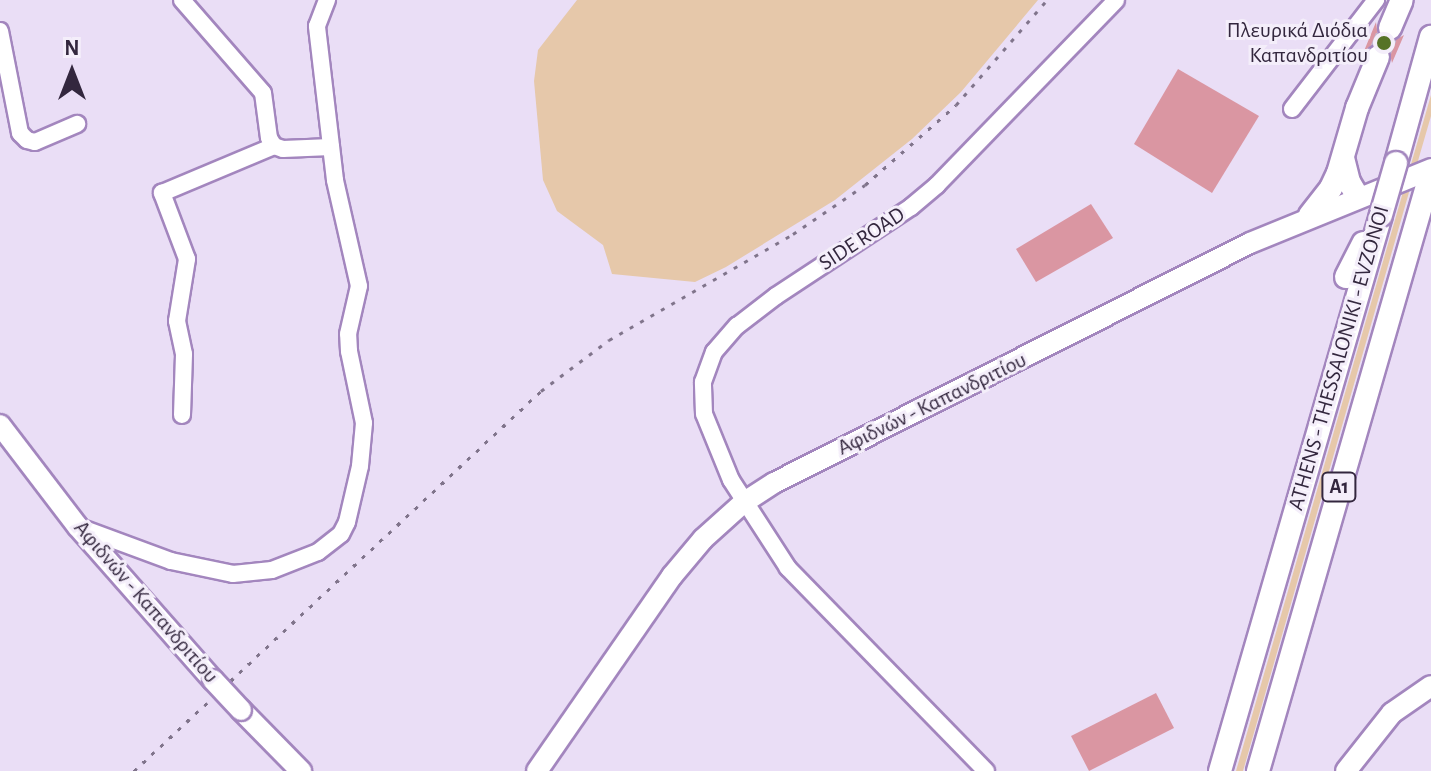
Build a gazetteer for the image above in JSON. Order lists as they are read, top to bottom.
{
  "streets": {
    "highway": ["ATHENS - THESSALONIKI - EVZONOI", "Α1"],
    "main road": ["Αφιδνών - Καπανδριτίου"],
    "street": ["SIDE ROAD"]
  },
  "crossings": [
    ["SIDE ROAD", "Αφιδνών - Καπανδριτίου"],
    ["ATHENS - THESSALONIKI - EVZONOI", "Αφιδνών - Καπανδριτίου"]
  ],
  "places": ["Πλευρικά Διόδια Καπανδριτίου"],
  "north": "top"
}
